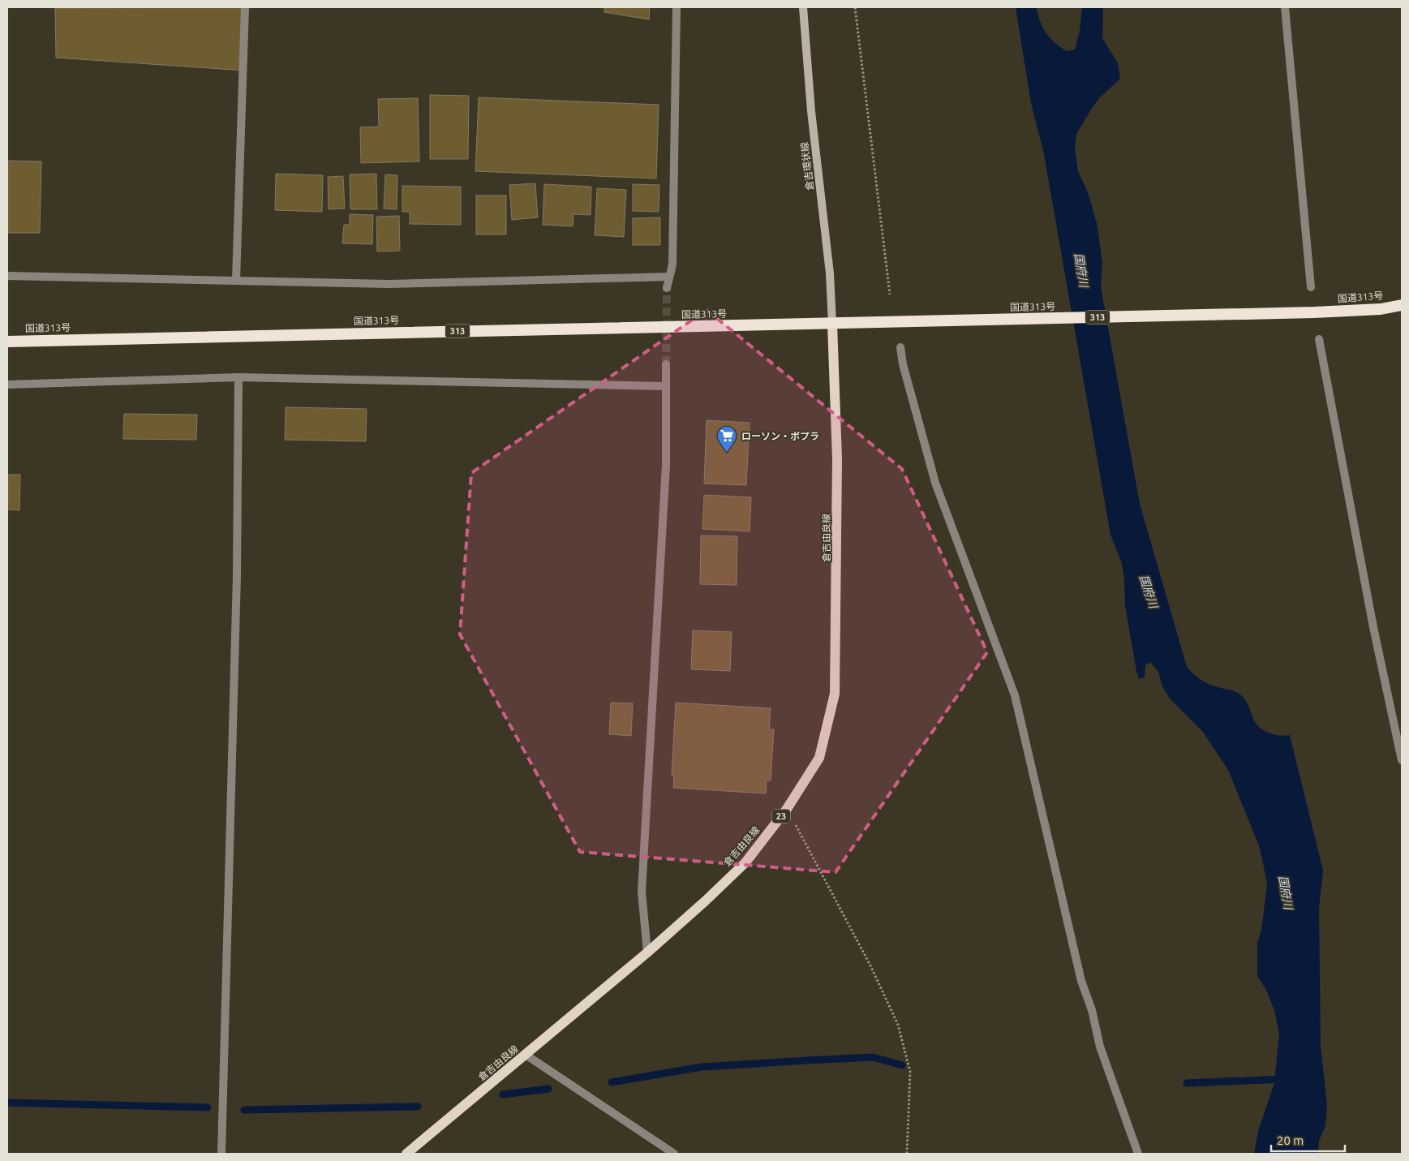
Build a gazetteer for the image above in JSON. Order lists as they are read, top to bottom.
{
  "streets": {
    "highway": ["国道313号", "313"],
    "main road": ["倉吉環状線", "倉吉由良線", "23"]
  },
  "crossings": [
    ["倉吉環状線", "国道313号"],
    ["倉吉環状線", "倉吉由良線"],
    ["国道313号", "倉吉由良線"]
  ],
  "water": ["国府川"],
  "places": {
    "supermarket": ["ローソン・ポプラ"]
  },
  "scale_bar": "20 m"
}
